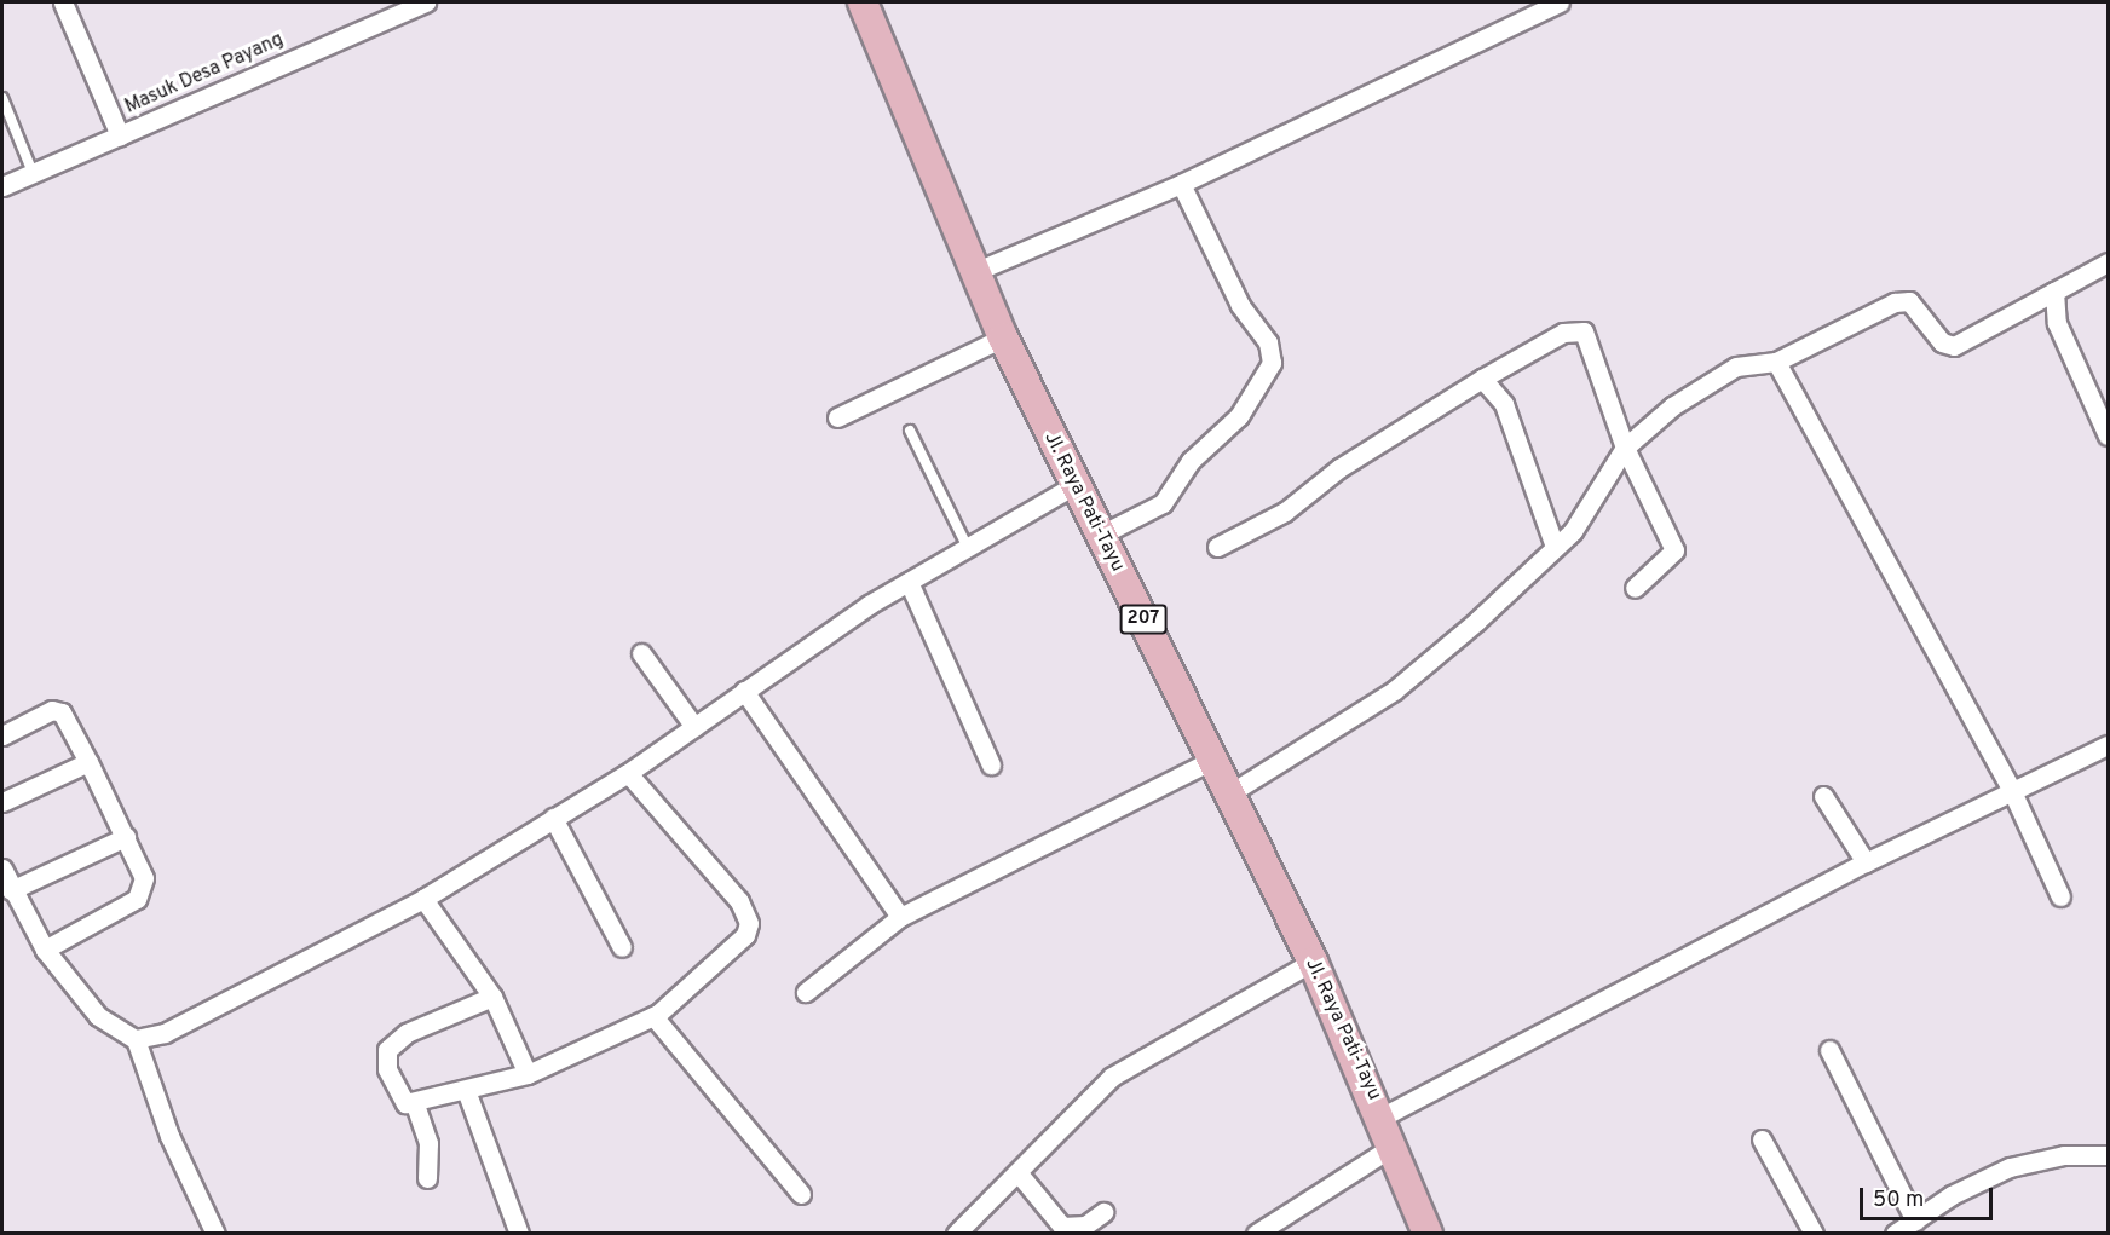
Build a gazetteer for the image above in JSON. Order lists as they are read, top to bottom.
{
  "streets": {
    "main road": ["Jl. Raya Pati-Tayu", "207"],
    "street": ["Masuk Desa Payang"]
  },
  "scale_bar": "50 m"
}
